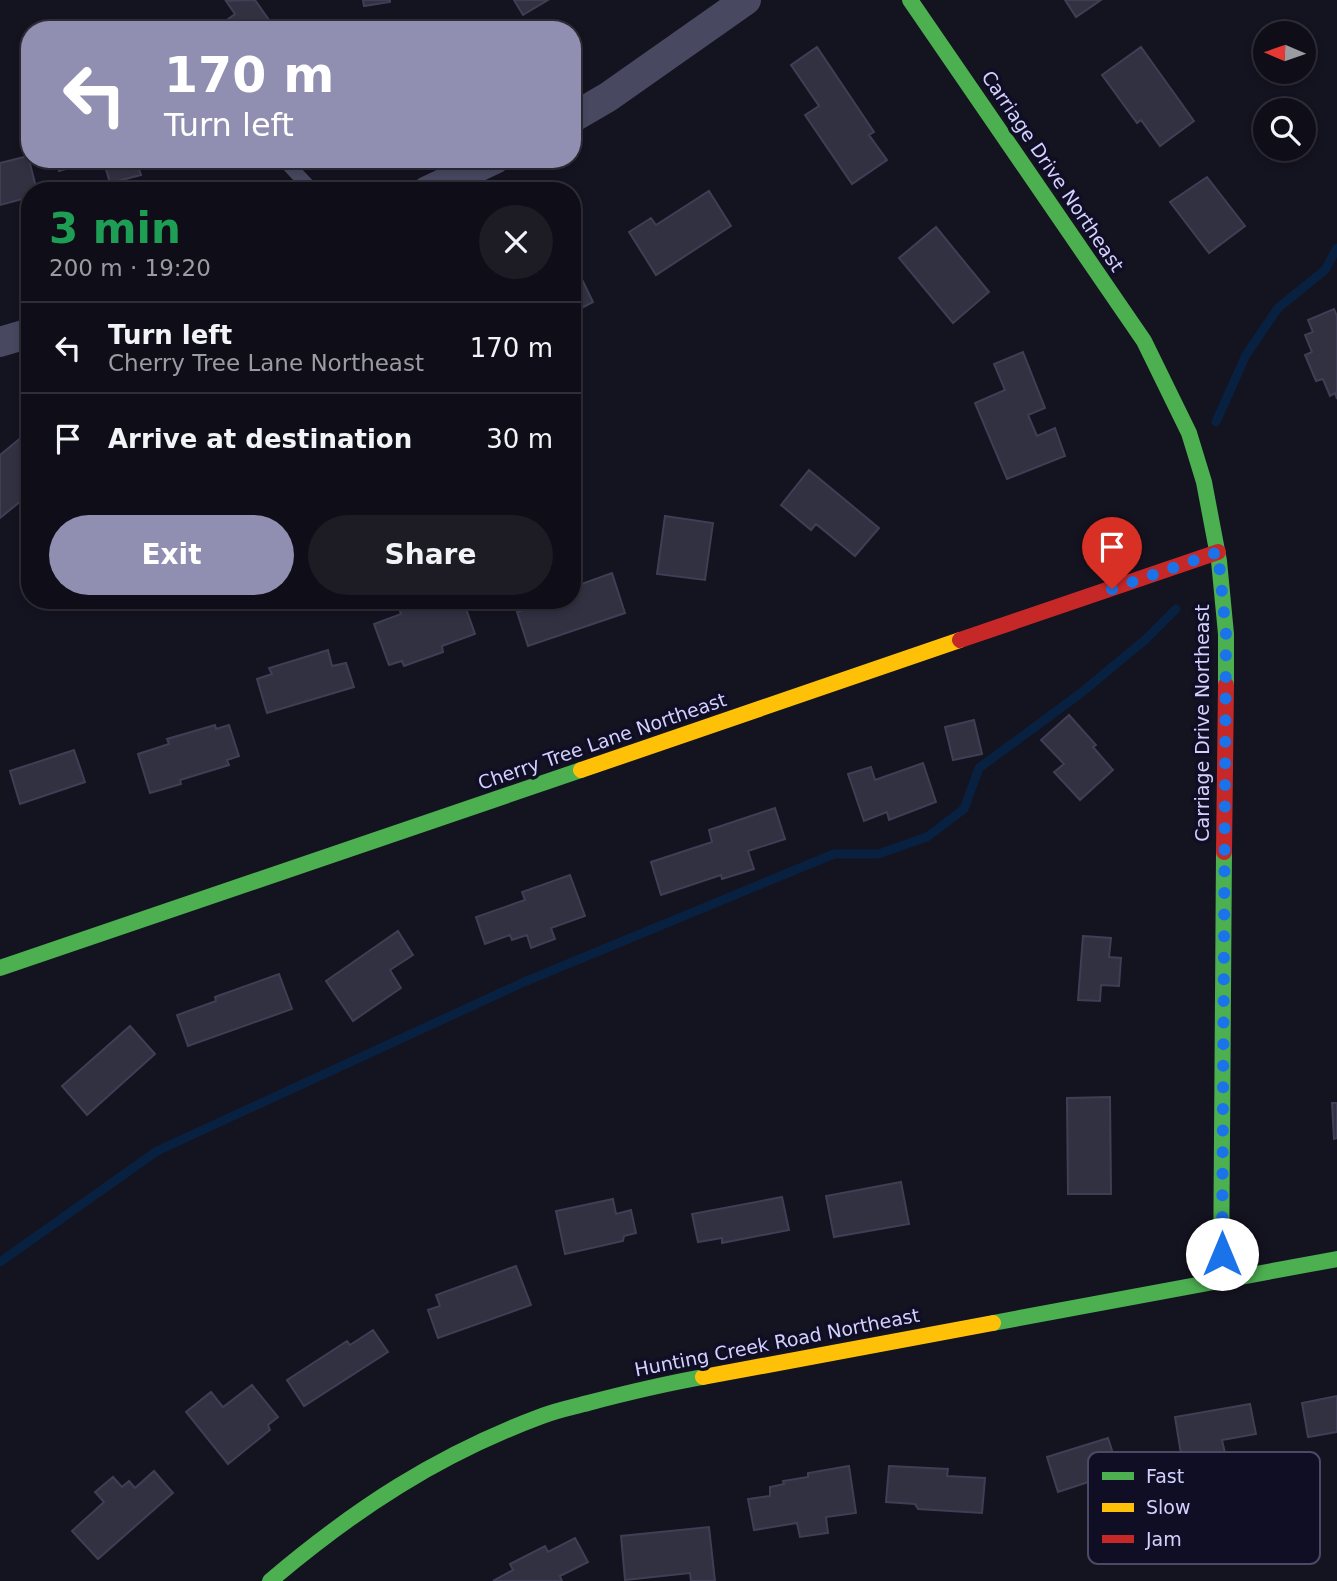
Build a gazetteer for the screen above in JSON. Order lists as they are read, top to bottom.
{
  "streets": {
    "street": ["Carriage Drive Northeast", "Cherry Tree Lane Northeast", "Hunting Creek Road Northeast"]
  },
  "crossings": [
    ["Carriage Drive Northeast", "Cherry Tree Lane Northeast"],
    ["Carriage Drive Northeast", "Hunting Creek Road Northeast"]
  ],
  "legend": ["Fast", "Slow", "Jam"],
  "north": "left",
  "page": {
    "turn": ["170 m", "Turn left"],
    "heading": ["3 min", "200 m · 19:20"],
    "list": [
      {
        "name": "Turn left",
        "note": "Cherry Tree Lane Northeast",
        "value": "170 m"
      },
      {
        "name": "Arrive at destination",
        "value": "30 m"
      }
    ],
    "buttons": ["Exit", "Share"]
  }
}
